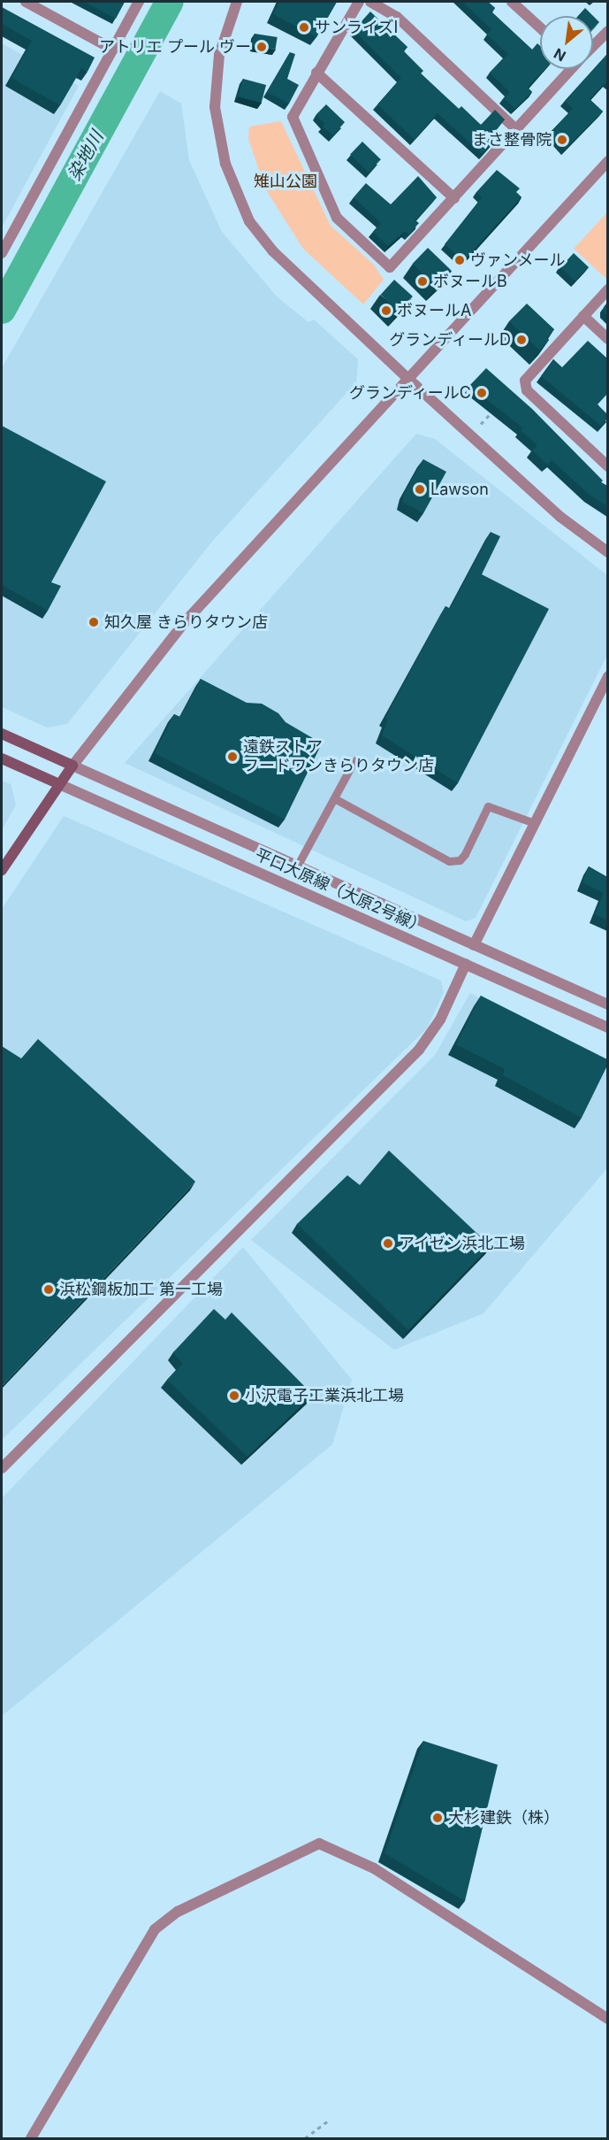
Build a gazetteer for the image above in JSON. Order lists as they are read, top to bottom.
{
  "streets": {
    "street": ["平口大原線（大原2号線）"]
  },
  "water": ["染地川"],
  "parks": ["雉山公園"],
  "places": [
    "サンライズⅠ",
    "アトリエ プール ヴー",
    "まさ整骨院",
    "ヴァンメール",
    "ボヌールB",
    "ボヌールA",
    "グランディールD",
    "グランディールC",
    "Lawson",
    "知久屋 きらりタウン店",
    "遠鉄ストア フードワンきらりタウン店",
    "アイゼン浜北工場",
    "浜松鋼板加工 第一工場",
    "小沢電子工業浜北工場",
    "大杉建鉄（株）"
  ],
  "north": "bottom left"
}
